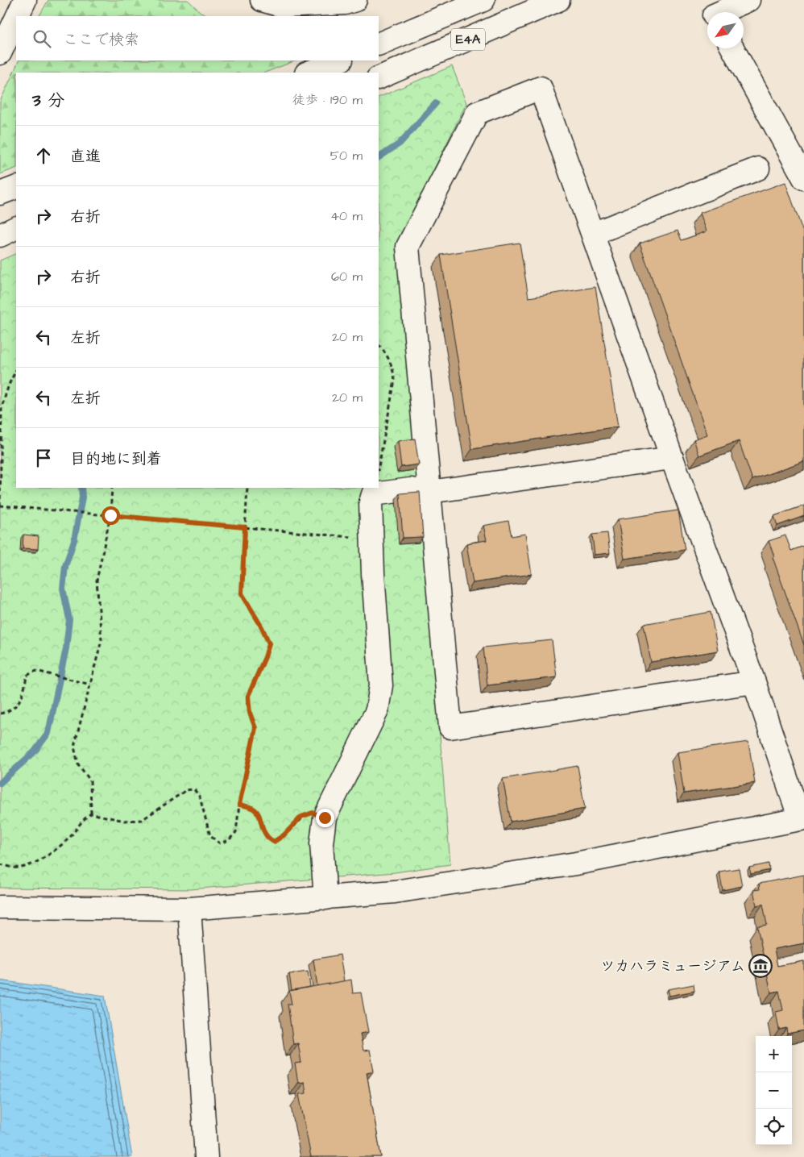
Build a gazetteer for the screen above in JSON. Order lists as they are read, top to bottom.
{
  "streets": {
    "main road": ["E4A"]
  },
  "places": {
    "museum": ["ツカハラミュージアム"]
  },
  "north": "bottom left",
  "page": {
    "search": "ここで検索",
    "heading": ["3 分", "徒歩 · 190 m"],
    "list": [
      ["直進", "50 m"],
      ["右折", "40 m"],
      ["右折", "60 m"],
      ["左折", "20 m"],
      ["左折", "20 m"],
      "目的地に到着"
    ],
    "map_buttons": ["+", "−"]
  }
}
